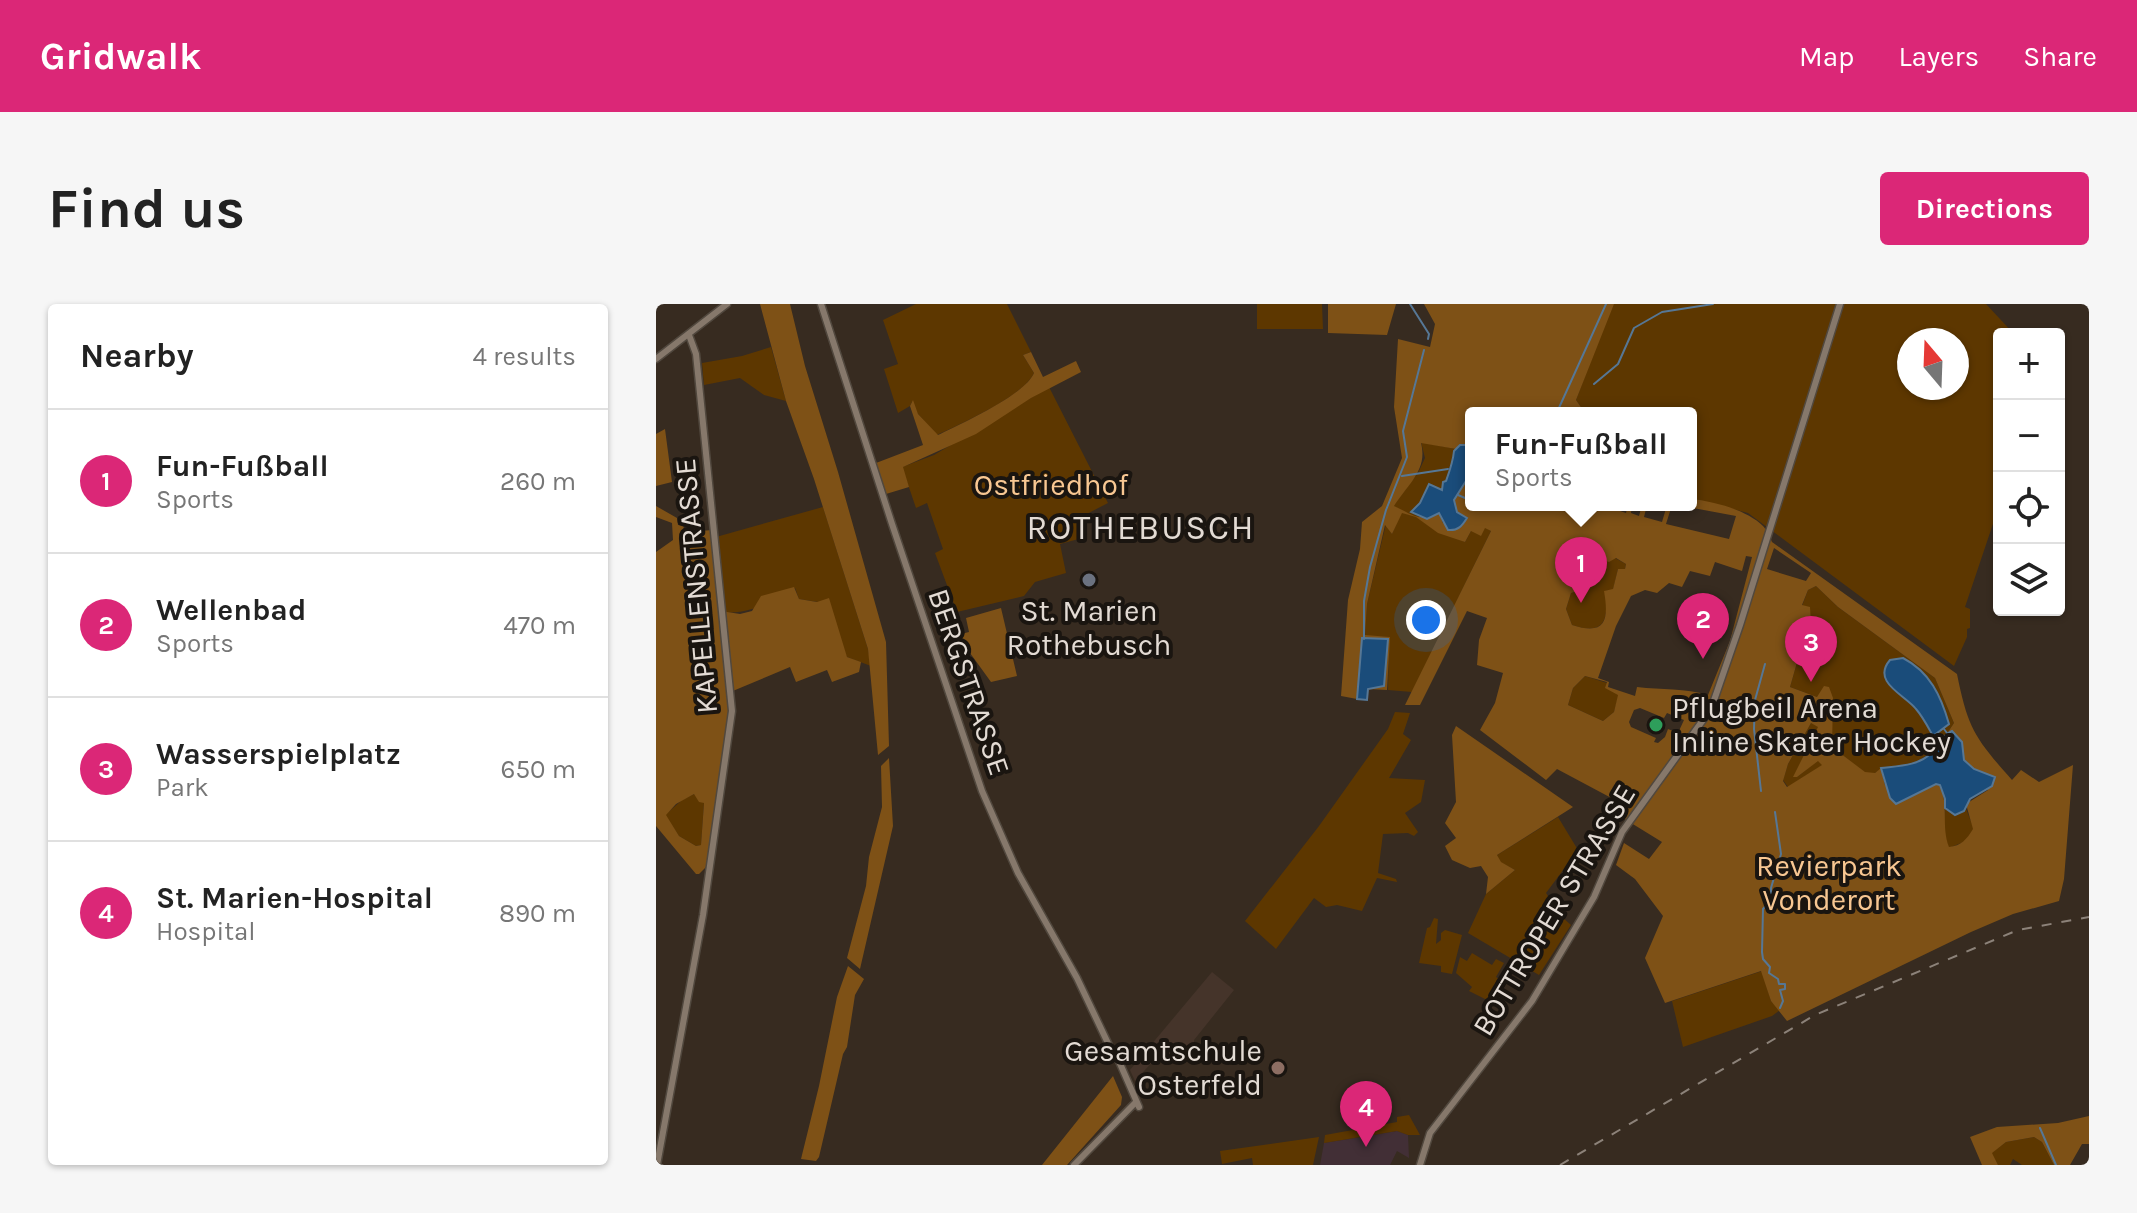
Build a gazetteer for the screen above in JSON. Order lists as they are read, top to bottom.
{
  "streets": {
    "street": ["KAPELLENSTRASSE", "BERGSTRASSE", "BOTTROPER STRASSE"]
  },
  "districts": ["ROTHEBUSCH"],
  "parks": ["Ostfriedhof", "Revierpark Vonderort"],
  "places": ["St. Marien Rothebusch", "Pflugbeil Arena Inline Skater Hockey", "Gesamtschule Osterfeld"],
  "north": "top",
  "page": {
    "header": "Gridwalk",
    "nav": ["Map", "Layers", "Share"],
    "buttons": "Directions",
    "title": "Find us",
    "heading": ["Nearby", "4 results"],
    "map_buttons": ["+", "−"],
    "popup": ["Fun-Fußball", "Sports"],
    "list": [
      {
        "mark": "1",
        "name": "Fun-Fußball",
        "note": "Sports",
        "value": "260 m"
      },
      {
        "mark": "2",
        "name": "Wellenbad",
        "note": "Sports",
        "value": "470 m"
      },
      {
        "mark": "3",
        "name": "Wasserspielplatz",
        "note": "Park",
        "value": "650 m"
      },
      {
        "mark": "4",
        "name": "St. Marien-Hospital",
        "note": "Hospital",
        "value": "890 m"
      }
    ],
    "pins": [
      "1",
      "2",
      "3",
      "4"
    ]
  }
}
